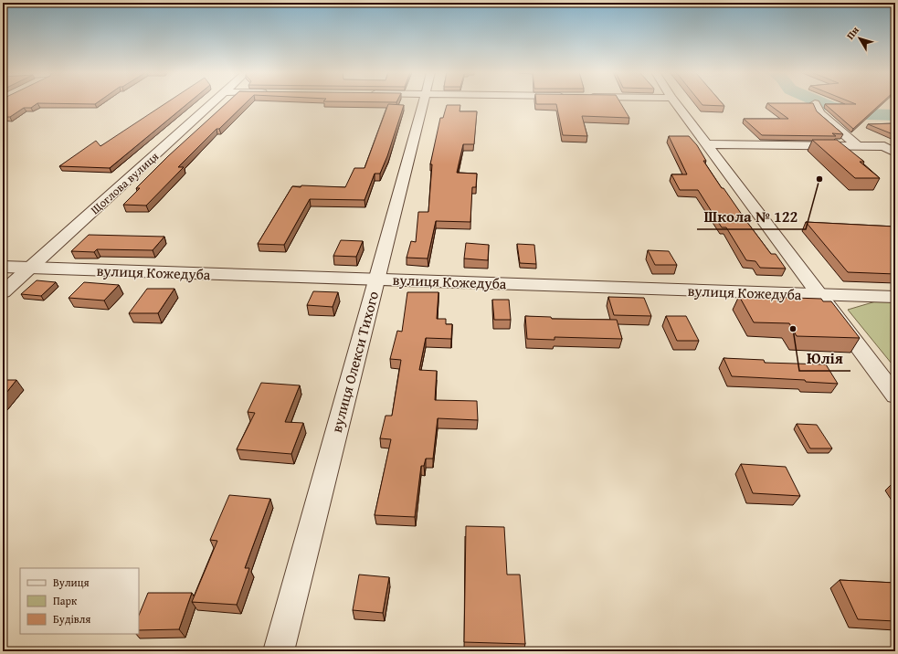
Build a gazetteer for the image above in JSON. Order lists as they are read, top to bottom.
{
  "streets": {
    "street": ["Щоглова вулиця", "вулиця Кожедуба", "вулиця Олекси Тихого"]
  },
  "crossings": [
    ["Щоглова вулиця", "вулиця Кожедуба"],
    ["вулиця Кожедуба", "вулиця Олекси Тихого"]
  ],
  "places": ["Школа № 122", "Юлія"],
  "legend": ["Вулиця", "Парк", "Будівля"],
  "north": "top left"
}
